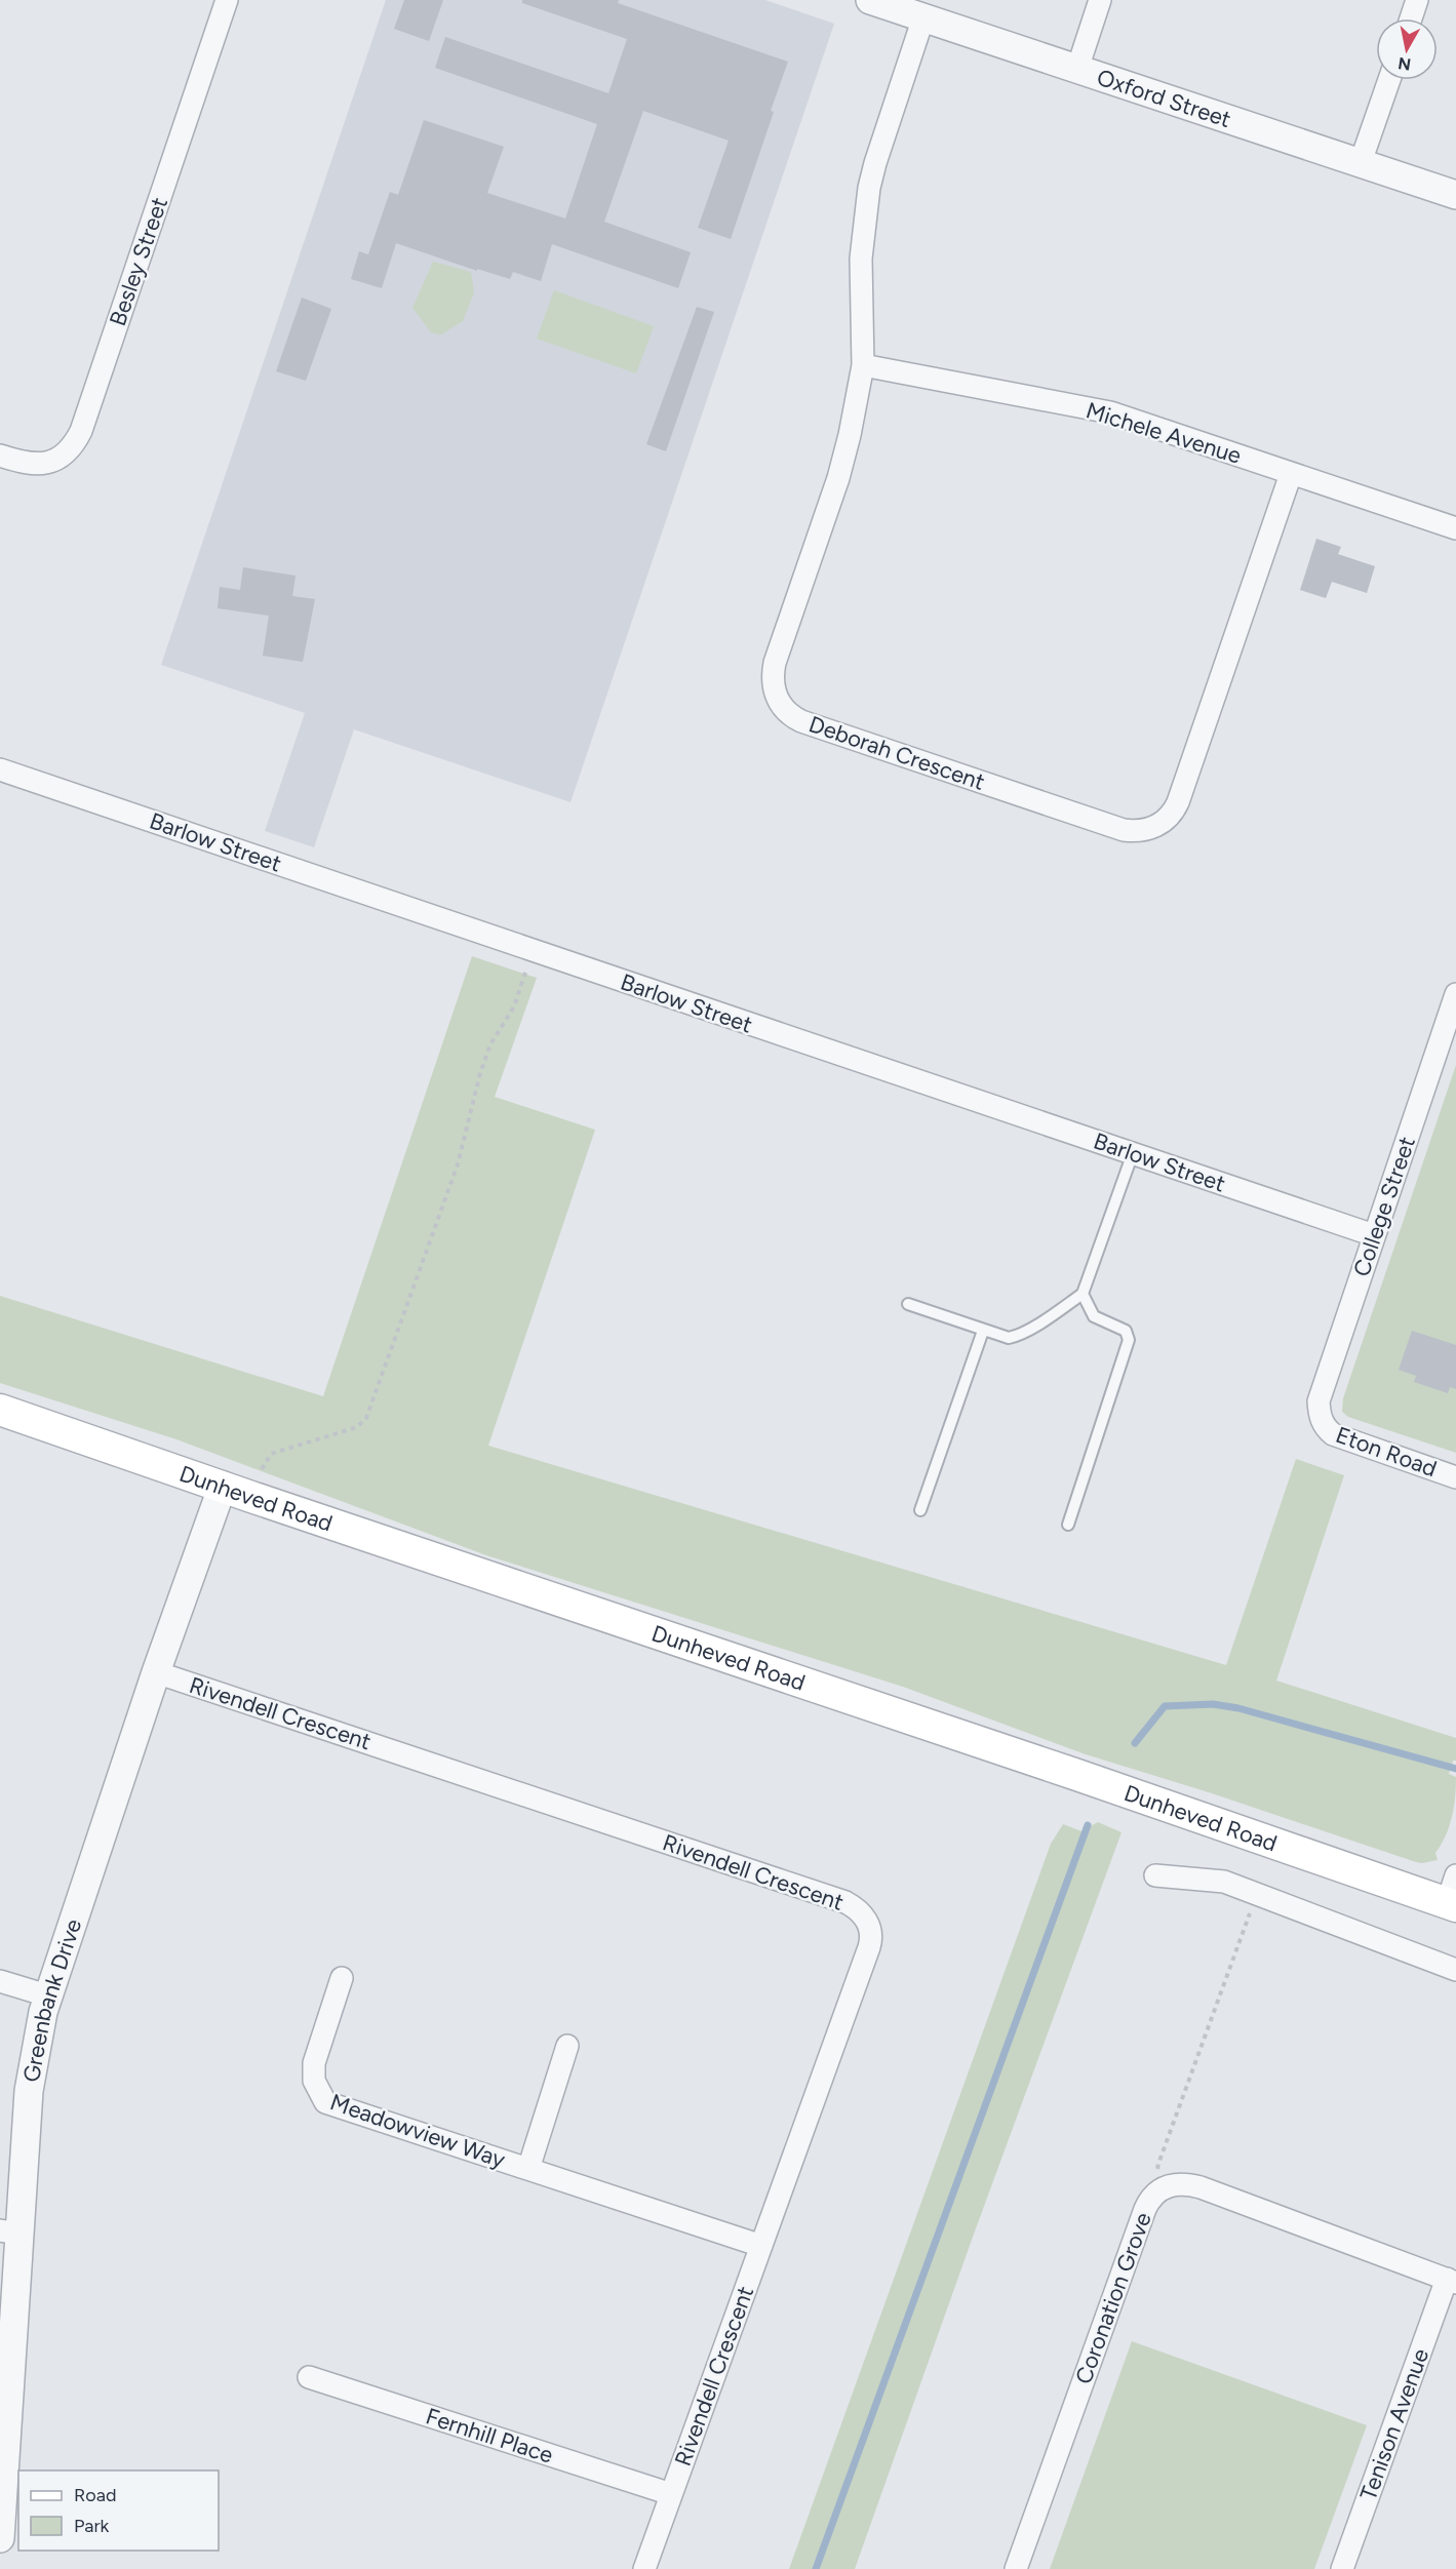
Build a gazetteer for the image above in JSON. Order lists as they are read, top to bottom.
{
  "streets": {
    "main road": ["Dunheved Road"],
    "street": [
      "Oxford Street",
      "Besley Street",
      "Michele Avenue",
      "Deborah Crescent",
      "Barlow Street",
      "College Street",
      "Eton Road",
      "Rivendell Crescent",
      "Greenbank Drive",
      "Meadowview Way",
      "Coronation Grove",
      "Tenison Avenue",
      "Fernhill Place"
    ]
  },
  "crossings": [
    ["Oxford Street", "Deborah Crescent"],
    ["Michele Avenue", "Deborah Crescent"],
    ["Barlow Street", "College Street"],
    ["College Street", "Eton Road"],
    ["Dunheved Road", "Greenbank Drive"],
    ["Rivendell Crescent", "Greenbank Drive"],
    ["Rivendell Crescent", "Meadowview Way"],
    ["Rivendell Crescent", "Fernhill Place"],
    ["Coronation Grove", "Tenison Avenue"]
  ],
  "legend": ["Road", "Park"],
  "north": "bottom"
}
